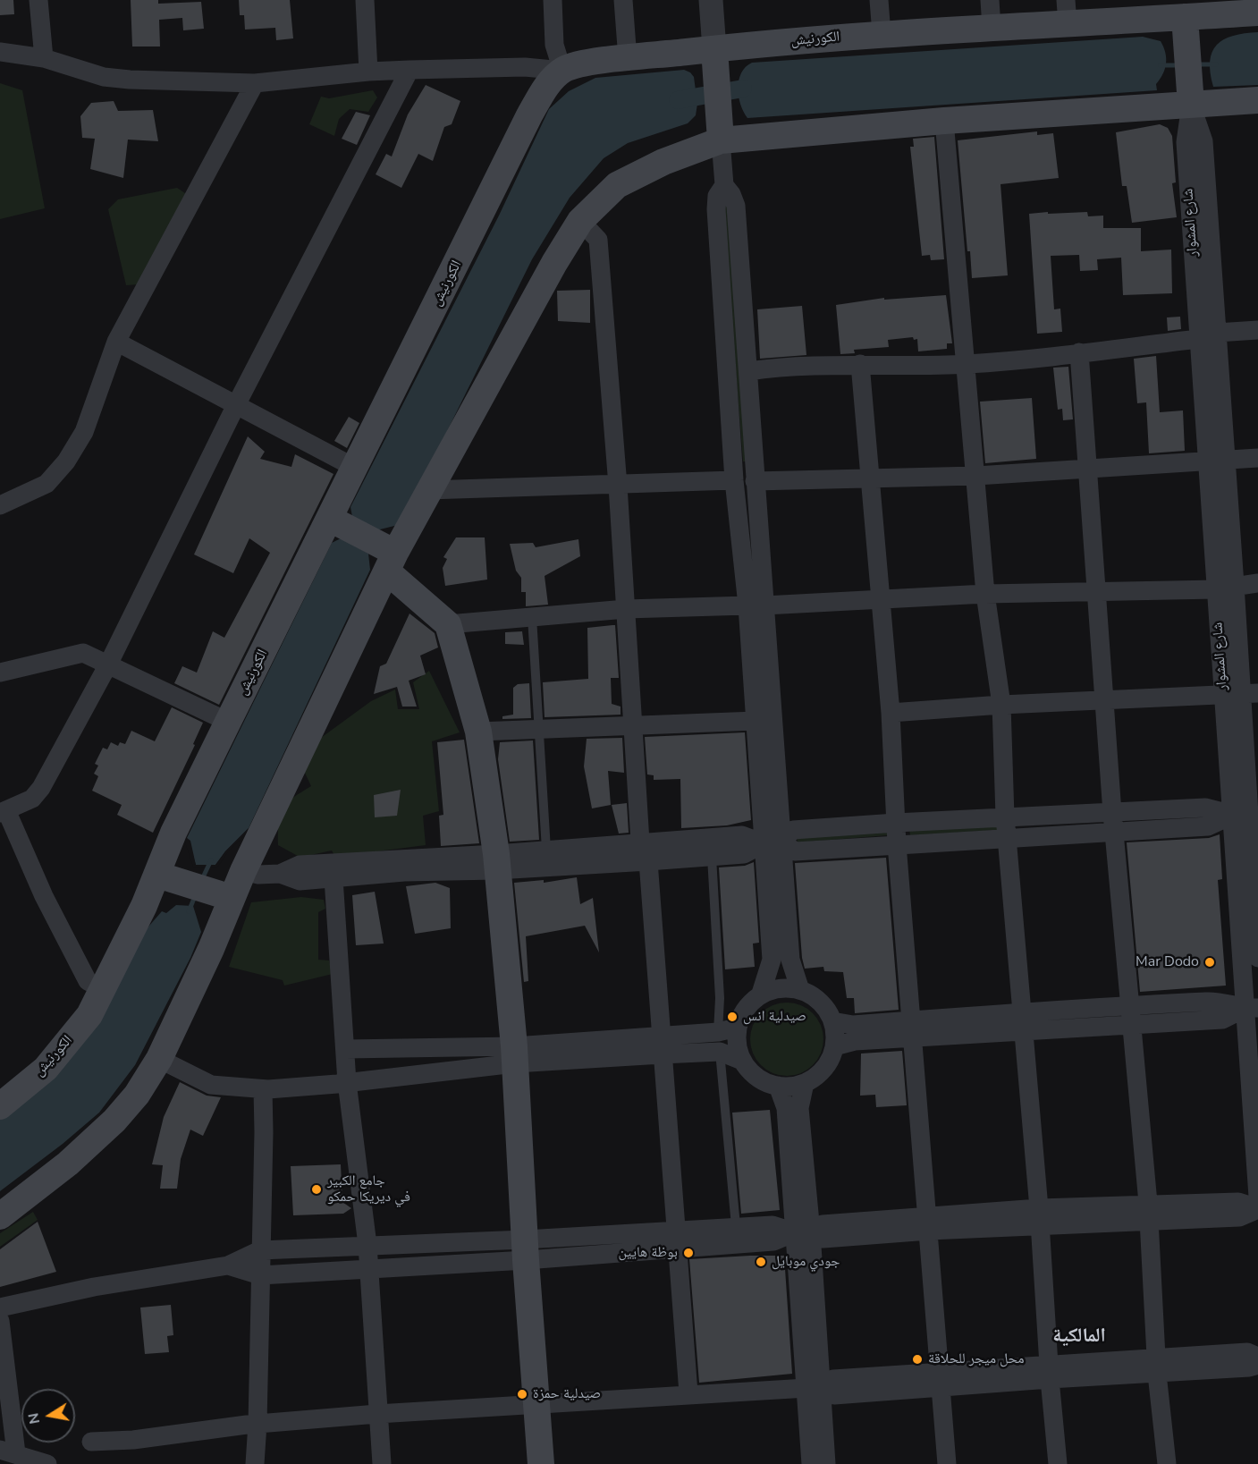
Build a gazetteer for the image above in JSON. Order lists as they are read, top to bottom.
{
  "streets": {
    "main road": ["الكورنيش"],
    "street": ["شارع المشوار"]
  },
  "districts": ["المالكية"],
  "places": [
    "Mar Dodo",
    "صيدلية انس",
    "جامع الكبير في ديريكا حمكو",
    "بوظة هايين",
    "جودي موبايل",
    "محل ميجر للحلاقة",
    "صيدلية حمزة"
  ],
  "north": "left"
}
